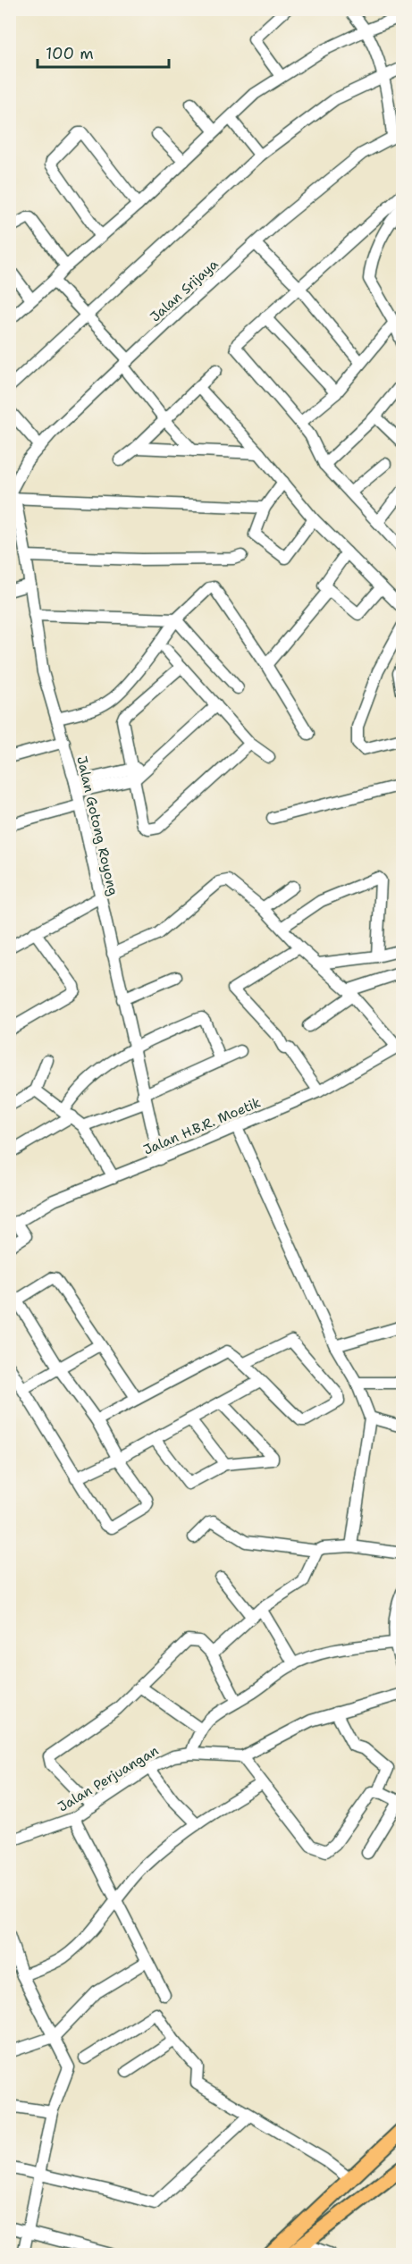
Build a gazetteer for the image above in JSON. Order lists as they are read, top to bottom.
{
  "streets": {
    "street": [
      "Jalan Srijaya",
      "Jalan Gotong Royong",
      "Jalan H.B.R. Moetik",
      "Jalan Perjuangan"
    ]
  },
  "crossings": [
    ["Jalan Srijaya", "Jalan Gotong Royong"],
    ["Jalan Gotong Royong", "Jalan H.B.R. Moetik"]
  ],
  "scale_bar": "100 m"
}
